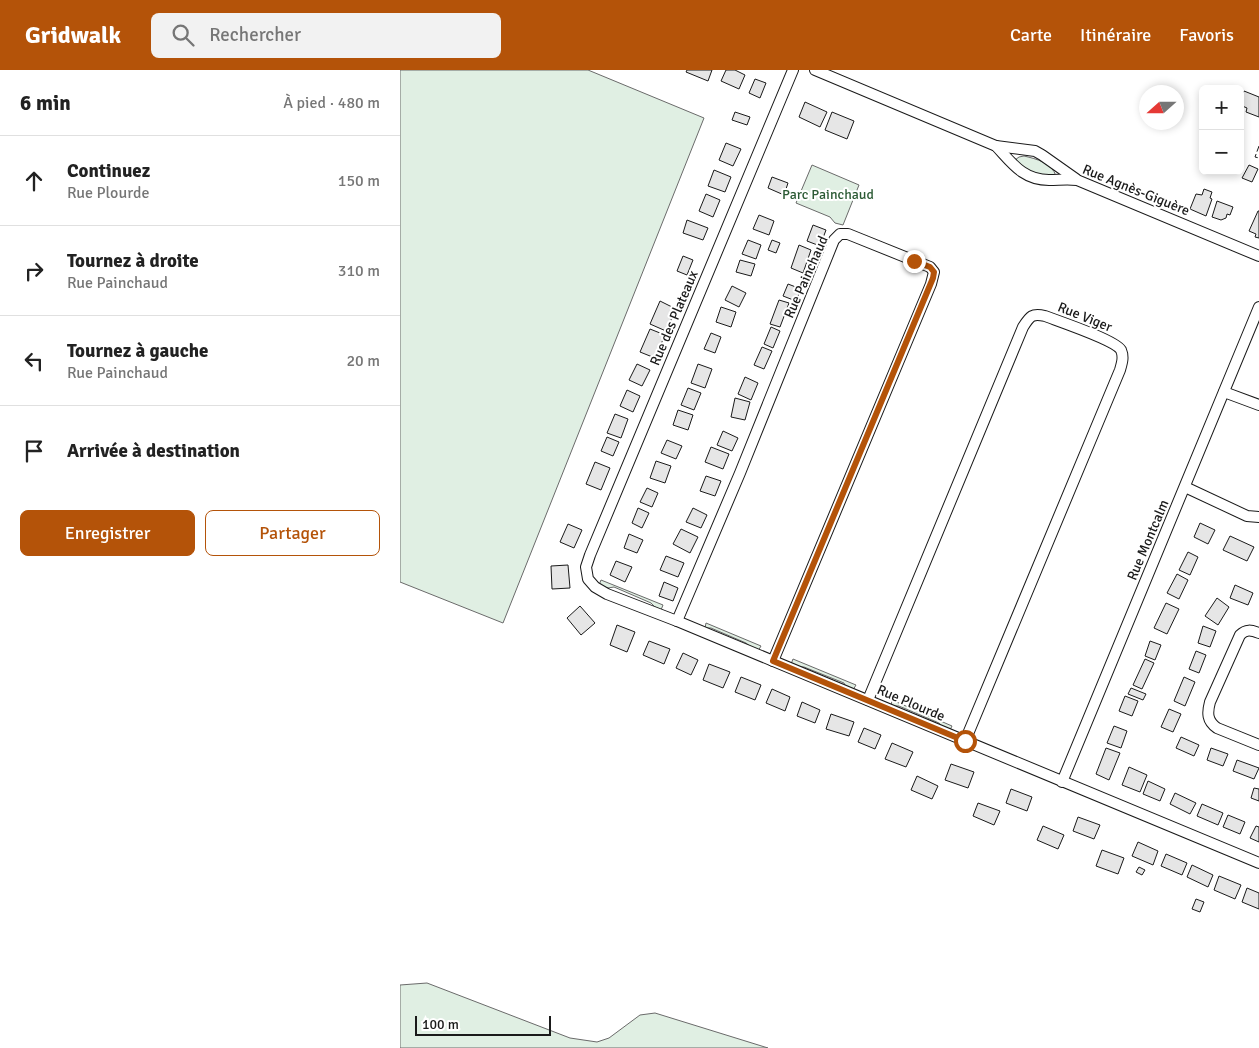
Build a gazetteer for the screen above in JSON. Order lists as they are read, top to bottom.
{
  "streets": {
    "street": [
      "Rue Agnès-Giguère",
      "Rue Painchaud",
      "Rue Viger",
      "Rue des Plateaux",
      "Rue Montcalm",
      "Rue Plourde"
    ]
  },
  "crossings": [
    ["Rue Painchaud", "Rue Plourde"],
    ["Rue Viger", "Rue Plourde"],
    ["Rue des Plateaux", "Rue Plourde"],
    ["Rue Montcalm", "Rue Plourde"]
  ],
  "parks": ["Parc Painchaud"],
  "scale_bar": "100 m",
  "north": "left",
  "page": {
    "header": "Gridwalk",
    "search": "Rechercher",
    "nav": ["Carte", "Itinéraire", "Favoris"],
    "heading": ["6 min", "À pied · 480 m"],
    "map_buttons": ["+", "−"],
    "list": [
      ["Continuez", "Rue Plourde", "150 m"],
      ["Tournez à droite", "Rue Painchaud", "310 m"],
      ["Tournez à gauche", "Rue Painchaud", "20 m"],
      "Arrivée à destination"
    ],
    "buttons": ["Enregistrer", "Partager"],
    "scale": "100 m"
  }
}
